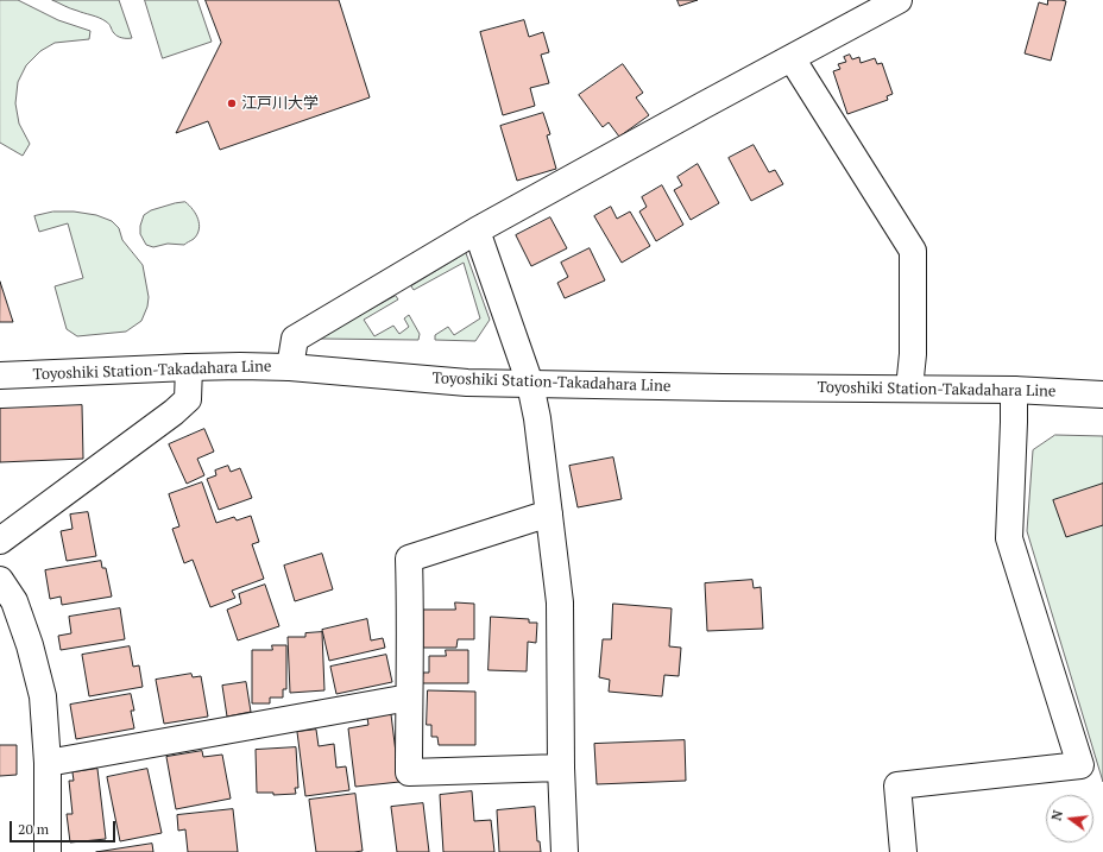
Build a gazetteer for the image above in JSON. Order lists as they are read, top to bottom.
{
  "streets": {
    "street": ["Toyoshiki Station-Takadahara Line"]
  },
  "places": ["江戸川大学"],
  "scale_bar": "20 m",
  "north": "left"
}
